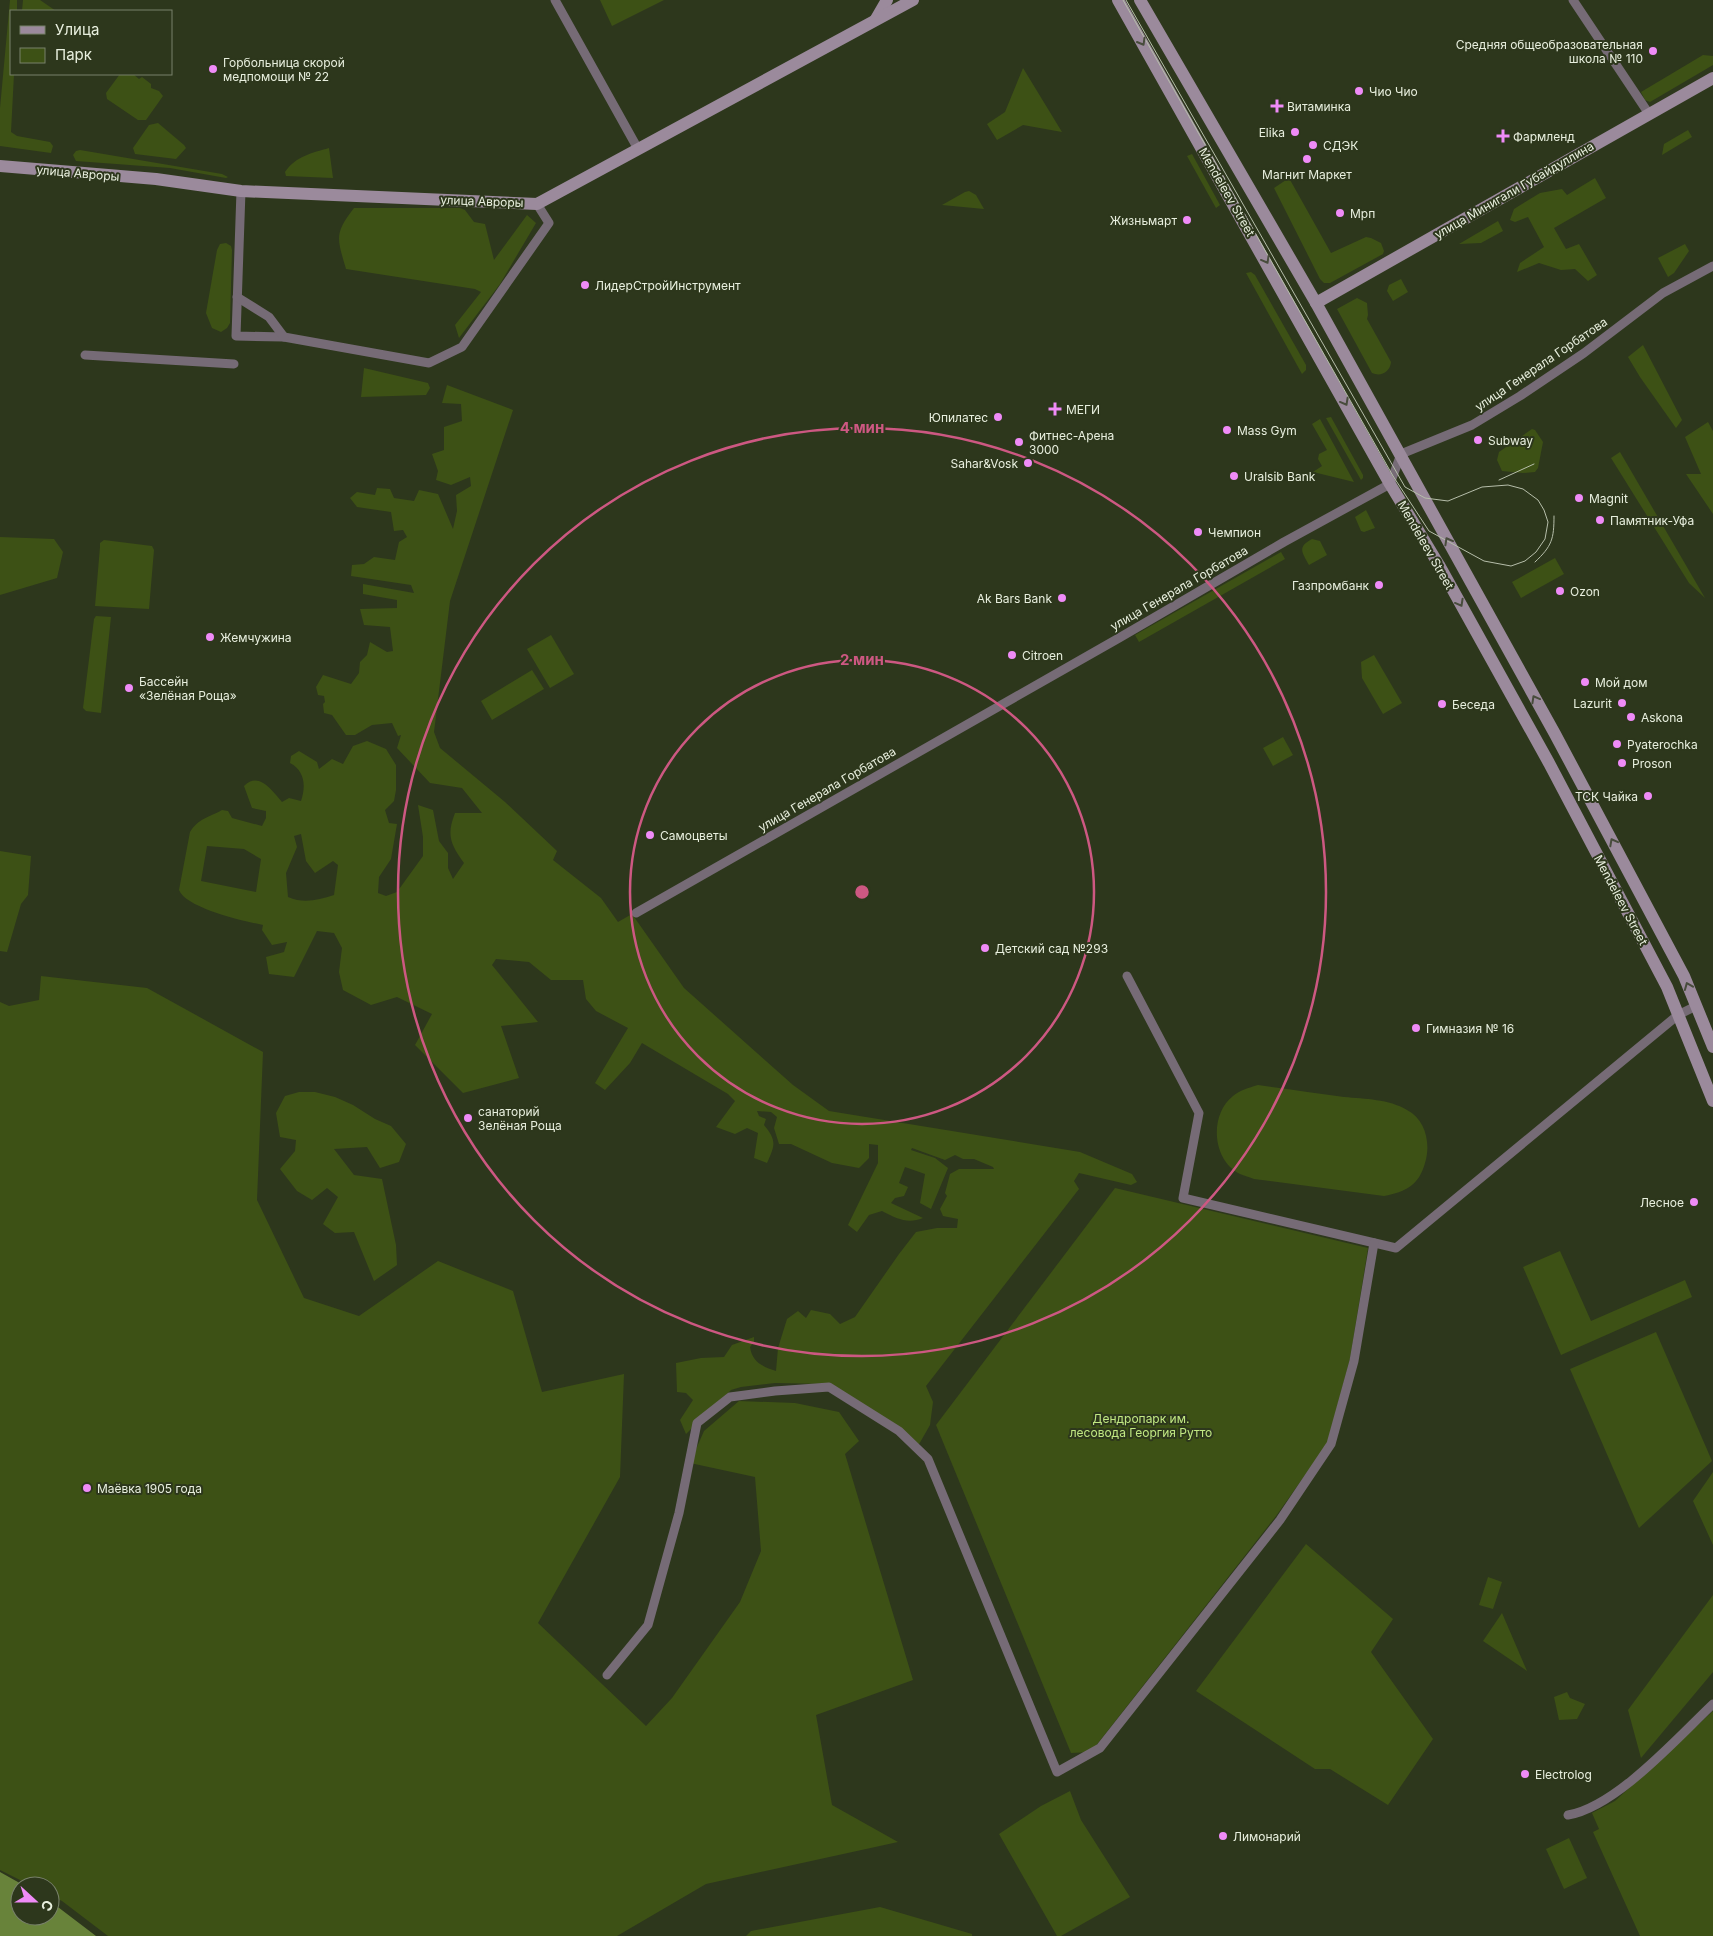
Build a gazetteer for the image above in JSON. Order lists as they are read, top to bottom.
{
  "streets": {
    "main road": ["улица Авроры", "улица Минигали Губайдуллина", "Mendeleev Street"],
    "street": ["улица Генерала Горбатова"]
  },
  "crossings": [
    ["улица Минигали Губайдуллина", "Mendeleev Street"],
    ["Mendeleev Street", "улица Генерала Горбатова"]
  ],
  "parks": ["Дендропарк им. лесовода Георгия Рутто"],
  "places": {
    "other": [
      "Средняя общеобразовательная школа № 110",
      "Горбольница скорой медпомощи № 22",
      "Чио Чио",
      "Elika",
      "СДЭК",
      "Магнит Маркет",
      "Мрп",
      "Жизньмарт",
      "ЛидерСтройИнструмент",
      "Юпилатес",
      "Mass Gym",
      "Subway",
      "Фитнес-Арена 3000",
      "Sahar&Vosk",
      "Uralsib Bank",
      "Magnit",
      "Памятник-Уфа",
      "Чемпион",
      "Газпромбанк",
      "Ozon",
      "Ak Bars Bank",
      "Жемчужина",
      "Citroen",
      "Мой дом",
      "Бассейн «Зелёная Роща»",
      "Lazurit",
      "Беседа",
      "Askona",
      "Pyaterochka",
      "Proson",
      "ТСК Чайка",
      "Самоцветы",
      "Детский сад №293",
      "Гимназия № 16",
      "санаторий Зелёная Роща",
      "Лесное",
      "Маёвка 1905 года",
      "Electrolog",
      "Лимонарий"
    ],
    "health": ["Витаминка", "Фармленд", "МЕГИ"]
  },
  "legend": ["Улица", "Парк"],
  "north": "right",
  "rings": ["4 мин", "2 мин"]
}
